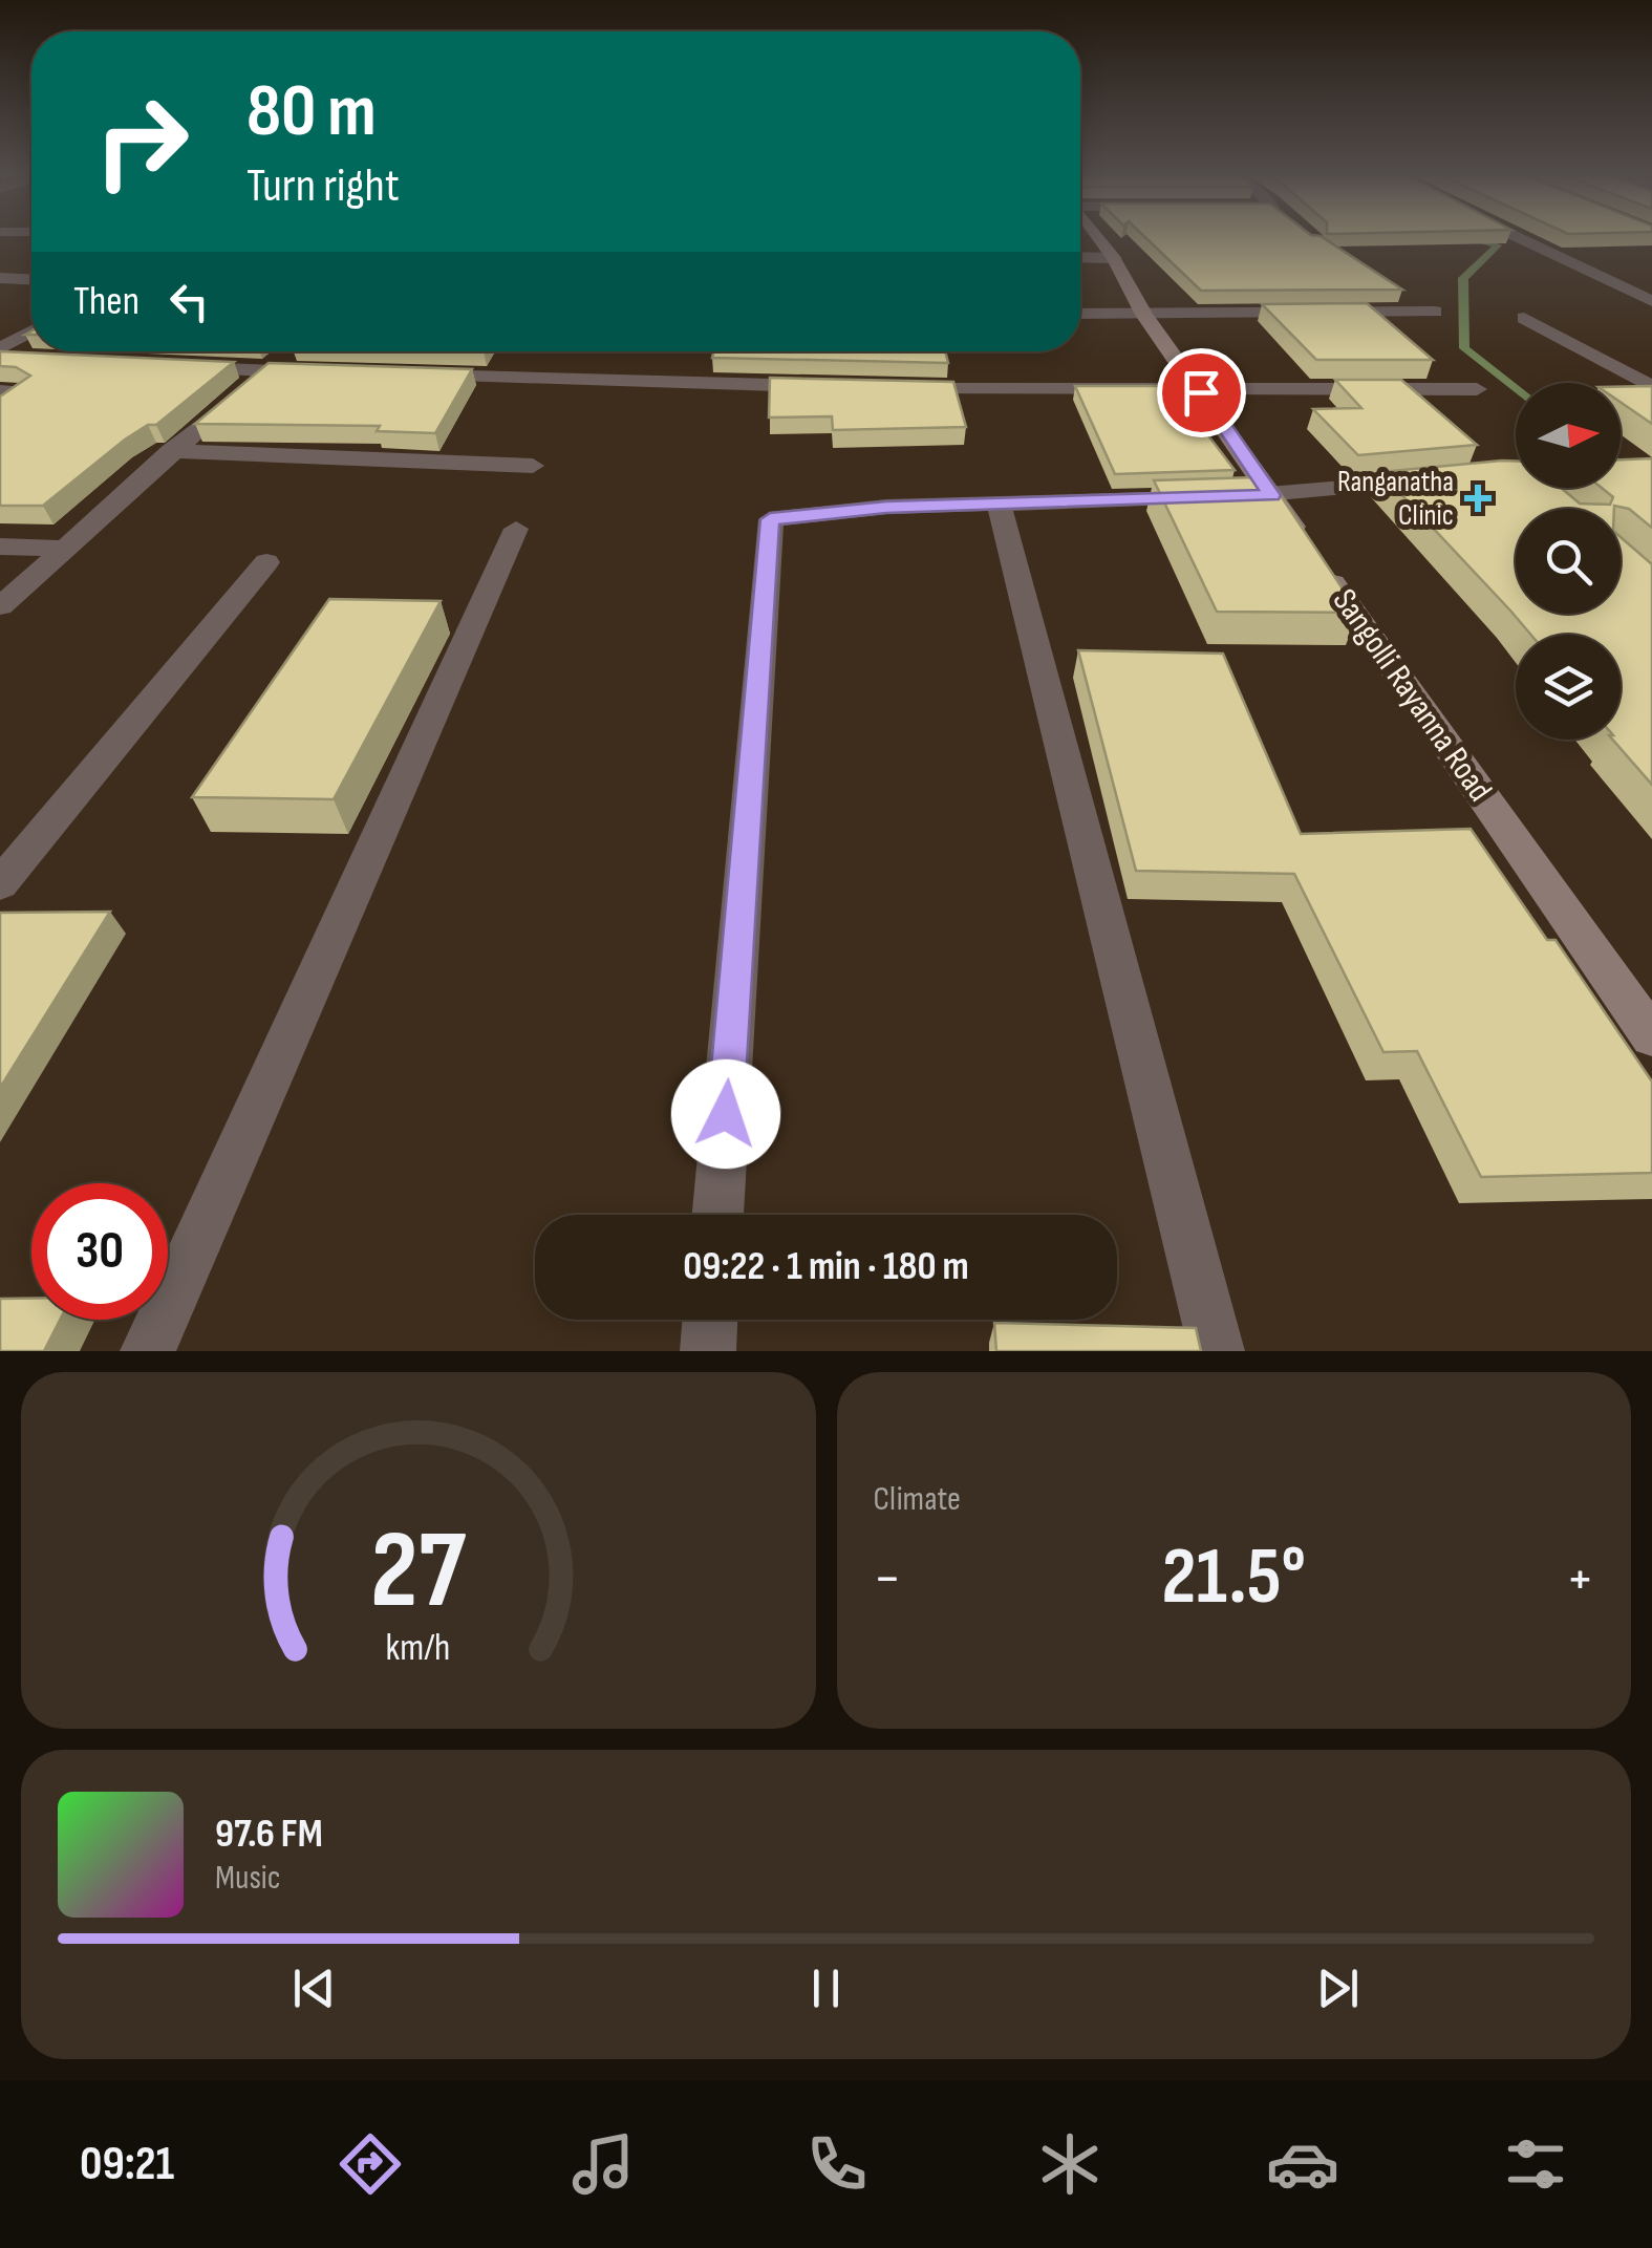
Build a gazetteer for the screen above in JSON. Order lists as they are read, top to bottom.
{
  "streets": {
    "street": ["Sangolli Rayanna Road"]
  },
  "places": {
    "health": ["Ranganatha Clinic"]
  },
  "north": "right",
  "page": {
    "turn": ["80 m", "Turn right"],
    "then": "Then",
    "limit": "30",
    "trip": "09:22 · 1 min · 180 m",
    "tile": "Climate",
    "heat": ["−", "21.5°", "+"],
    "song": ["97.6 FM", "Music"],
    "tabs": "09:21",
    "gauge": ["27", "km/h"]
  }
}
